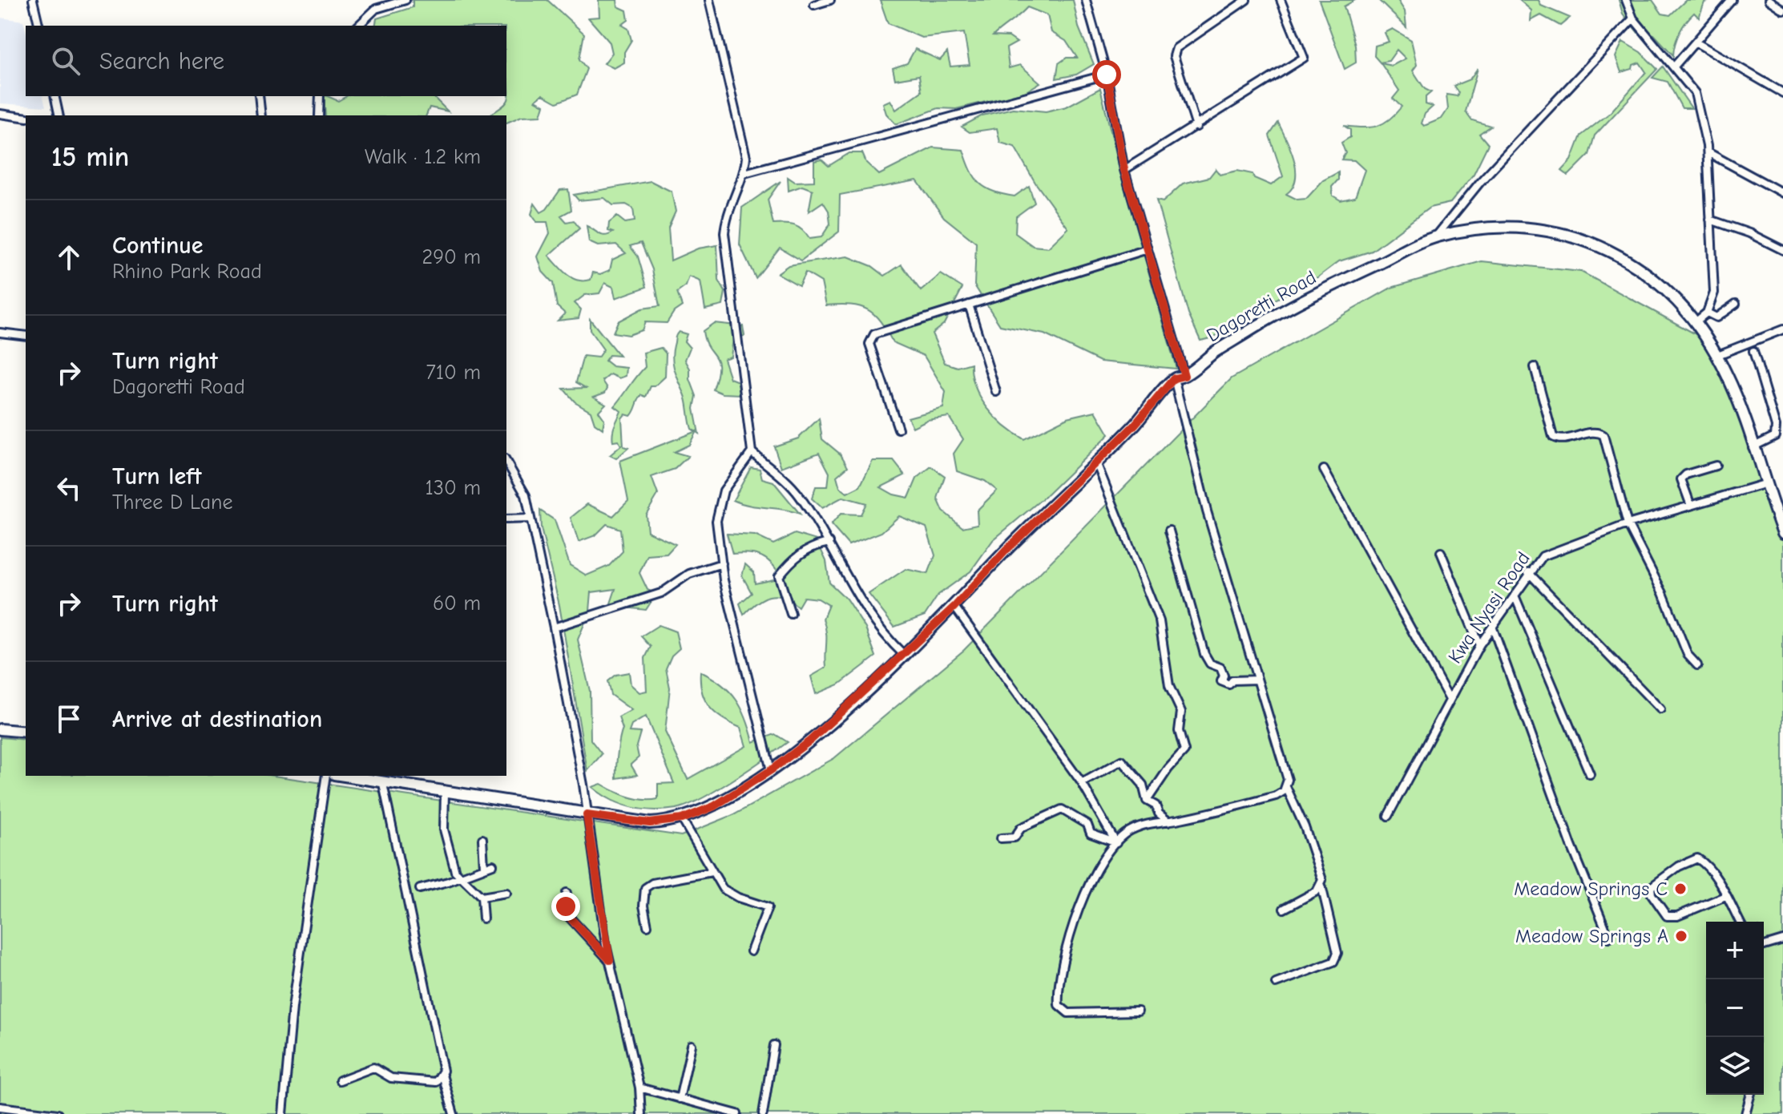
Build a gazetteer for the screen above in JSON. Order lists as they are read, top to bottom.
{
  "streets": {
    "main road": ["Dagoretti Road"],
    "street": ["Kwa Nyasi Road"]
  },
  "crossings": [
    ["Dagoretti Road", "Kwa Nyasi Road"]
  ],
  "places": ["Meadow Springs C", "Meadow Springs A"],
  "page": {
    "search": "Search here",
    "heading": ["15 min", "Walk · 1.2 km"],
    "list": [
      ["Continue", "Rhino Park Road", "290 m"],
      ["Turn right", "Dagoretti Road", "710 m"],
      ["Turn left", "Three D Lane", "130 m"],
      ["Turn right", "60 m"],
      "Arrive at destination"
    ],
    "map_buttons": ["+", "−"]
  }
}
